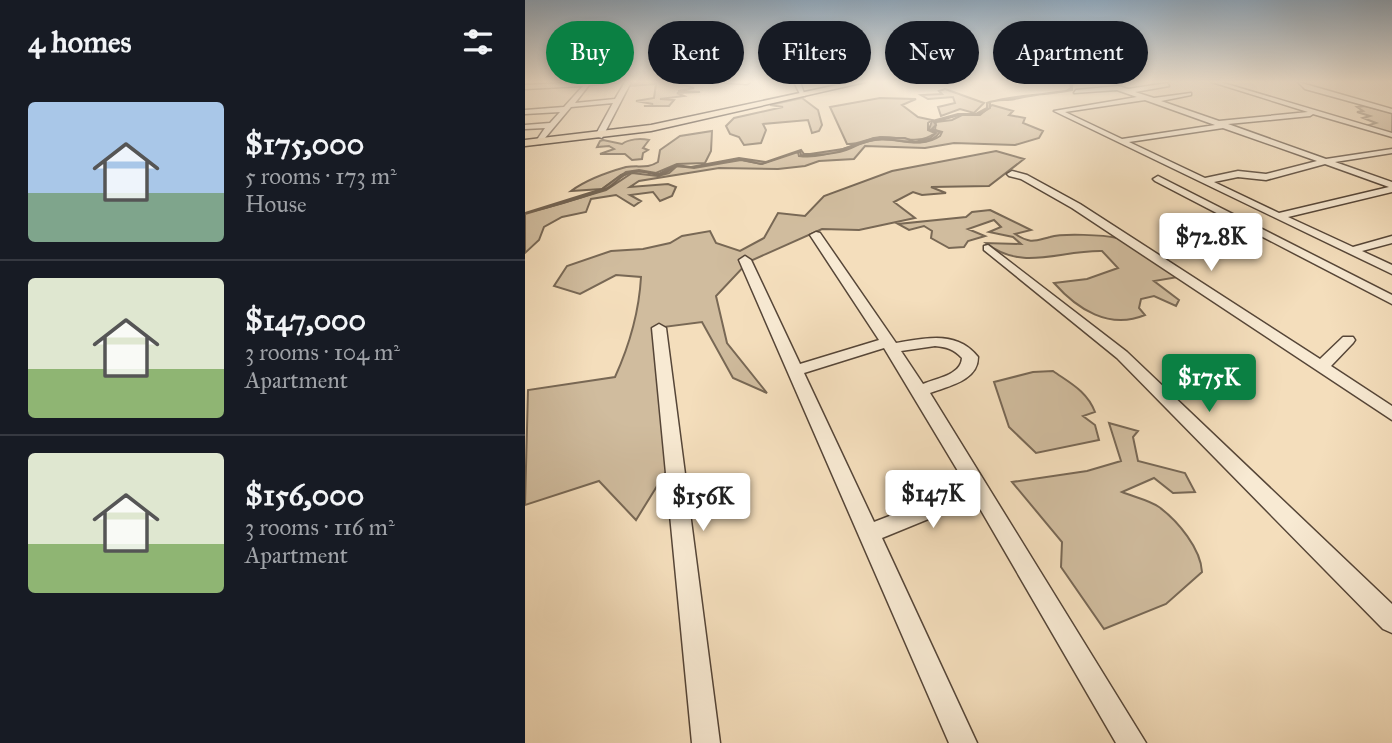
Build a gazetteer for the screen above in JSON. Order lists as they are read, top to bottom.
{
  "page": {
    "heading": "4 homes",
    "chip": [
      "Buy",
      "Rent",
      "Filters",
      "New",
      "Apartment"
    ],
    "list": [
      {
        "name": "$175,000",
        "note": "5 rooms · 173 m² · House"
      },
      {
        "name": "$147,000",
        "note": "3 rooms · 104 m² · Apartment"
      },
      {
        "name": "$156,000",
        "note": "3 rooms · 116 m² · Apartment"
      }
    ],
    "price": [
      "$72.8K",
      "$175K",
      "$147K",
      "$156K"
    ]
  }
}
